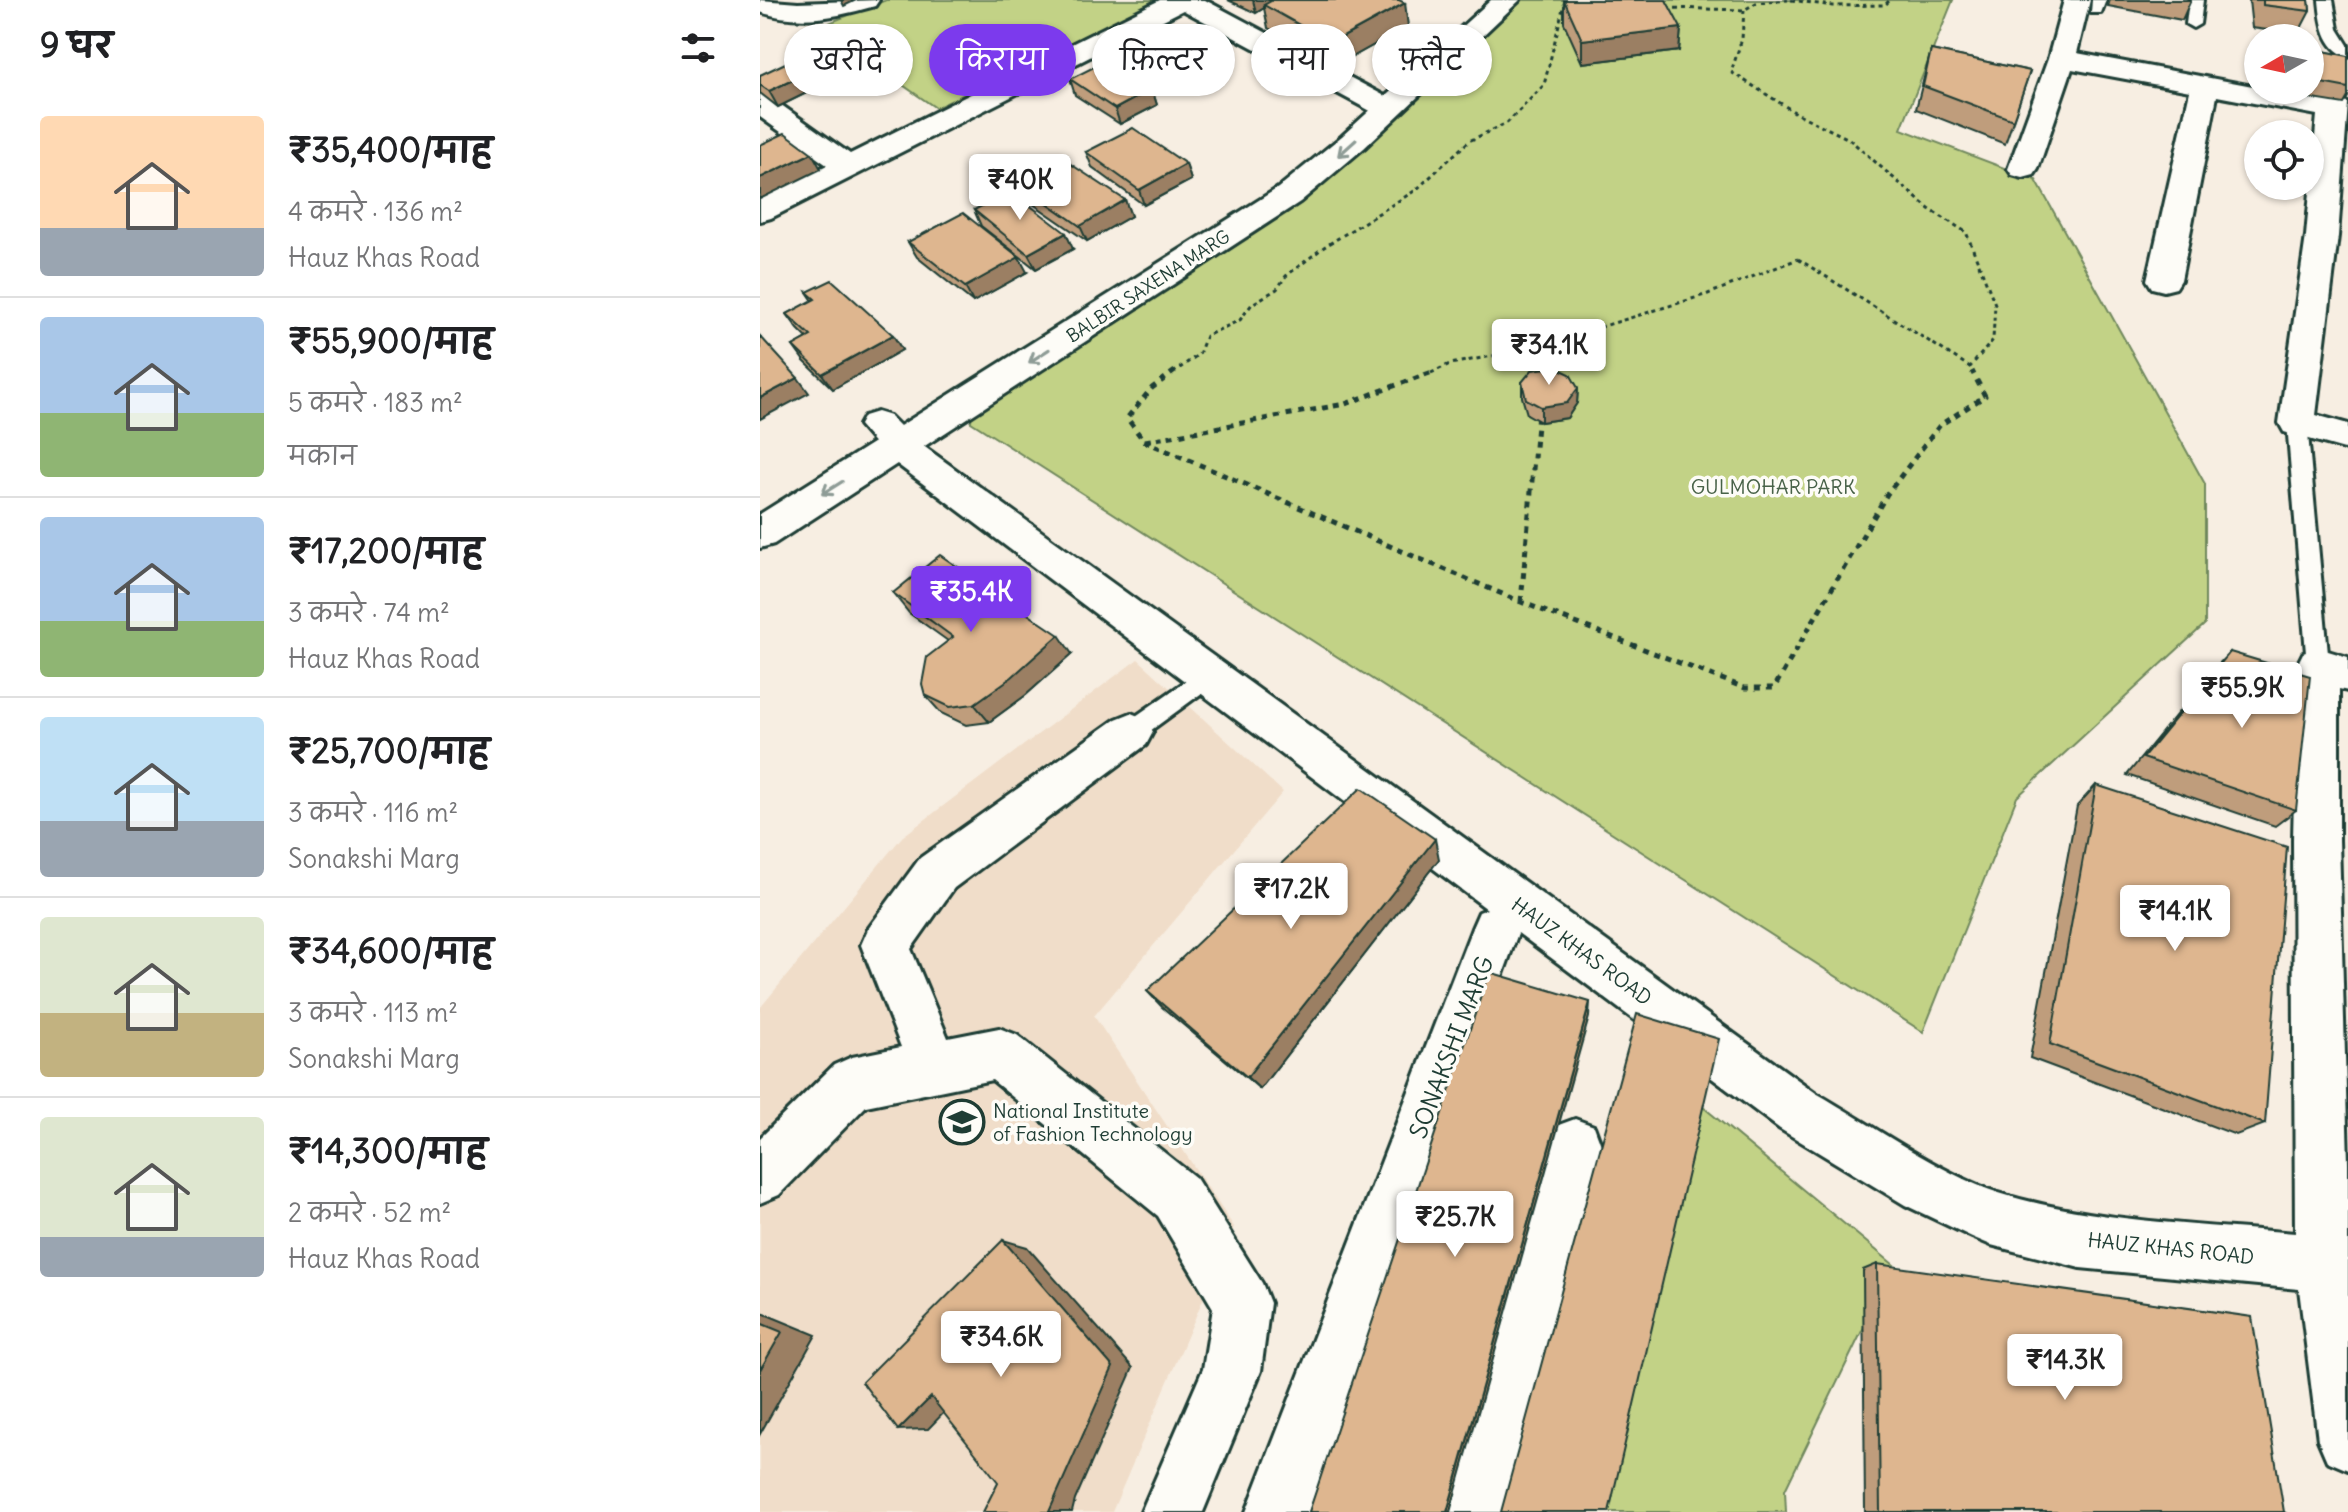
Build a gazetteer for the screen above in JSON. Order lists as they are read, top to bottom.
{
  "streets": {
    "street": ["BALBIR SAXENA MARG", "HAUZ KHAS ROAD", "SONAKSHI MARG"]
  },
  "crossings": [
    ["BALBIR SAXENA MARG", "HAUZ KHAS ROAD"],
    ["HAUZ KHAS ROAD", "SONAKSHI MARG"]
  ],
  "parks": ["GULMOHAR PARK"],
  "places": {
    "school or university": ["National Institute of Fashion Technology"]
  },
  "north": "left",
  "page": {
    "heading": "9 घर",
    "chip": [
      "खरीदें",
      "किराया",
      "फ़िल्टर",
      "नया",
      "फ़्लैट"
    ],
    "list": [
      {
        "name": "₹35,400/माह",
        "note": "4 कमरे · 136 m² · Hauz Khas Road"
      },
      {
        "name": "₹55,900/माह",
        "note": "5 कमरे · 183 m² · मकान"
      },
      {
        "name": "₹17,200/माह",
        "note": "3 कमरे · 74 m² · Hauz Khas Road"
      },
      {
        "name": "₹25,700/माह",
        "note": "3 कमरे · 116 m² · Sonakshi Marg"
      },
      {
        "name": "₹34,600/माह",
        "note": "3 कमरे · 113 m² · Sonakshi Marg"
      },
      {
        "name": "₹14,300/माह",
        "note": "2 कमरे · 52 m² · Hauz Khas Road"
      }
    ],
    "price": [
      "₹40K",
      "₹34.1K",
      "₹35.4K",
      "₹55.9K",
      "₹17.2K",
      "₹14.1K",
      "₹25.7K",
      "₹34.6K",
      "₹14.3K"
    ]
  }
}
